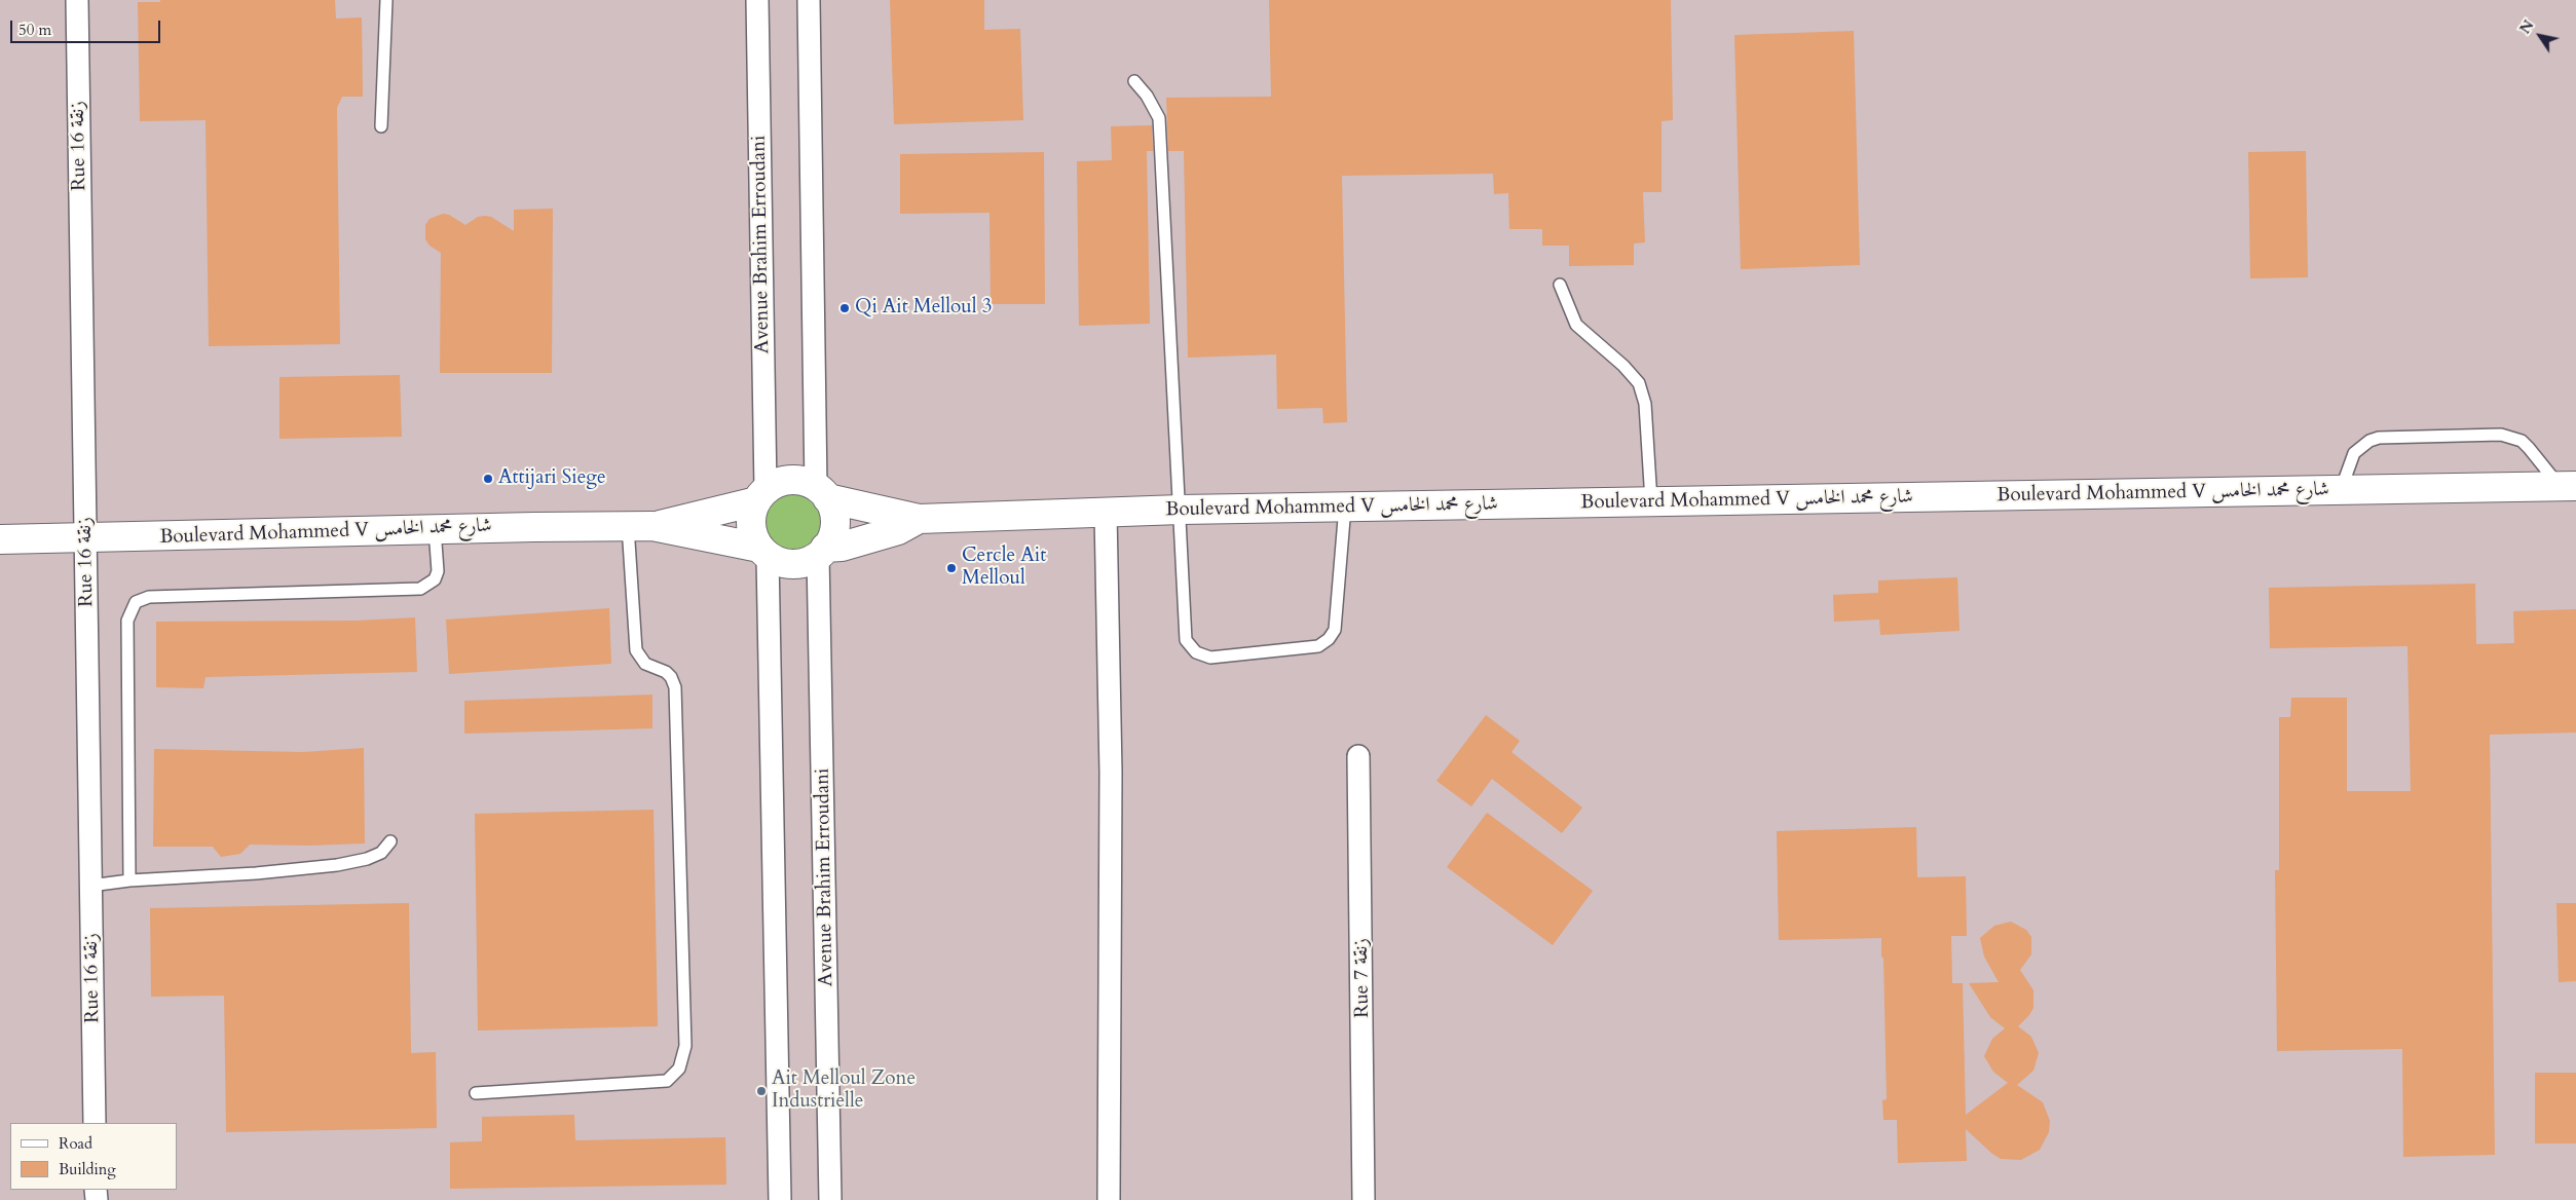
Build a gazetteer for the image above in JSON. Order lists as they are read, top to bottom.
{
  "streets": {
    "main road": ["Boulevard Mohammed V شارع محمد الخامس"],
    "street": ["Rue 16 زنقة", "Avenue Brahim Erroudani", "Rue 7 زنقة"]
  },
  "crossings": [
    ["Rue 16 زنقة", "Boulevard Mohammed V شارع محمد الخامس"],
    ["Avenue Brahim Erroudani", "Boulevard Mohammed V شارع محمد الخامس"]
  ],
  "places": [
    "Qi Ait Melloul 3",
    "Attijari Siege",
    "Cercle Ait Melloul",
    "Ait Melloul Zone Industrielle"
  ],
  "legend": ["Road", "Building"],
  "scale_bar": "50 m",
  "north": "top left"
}
